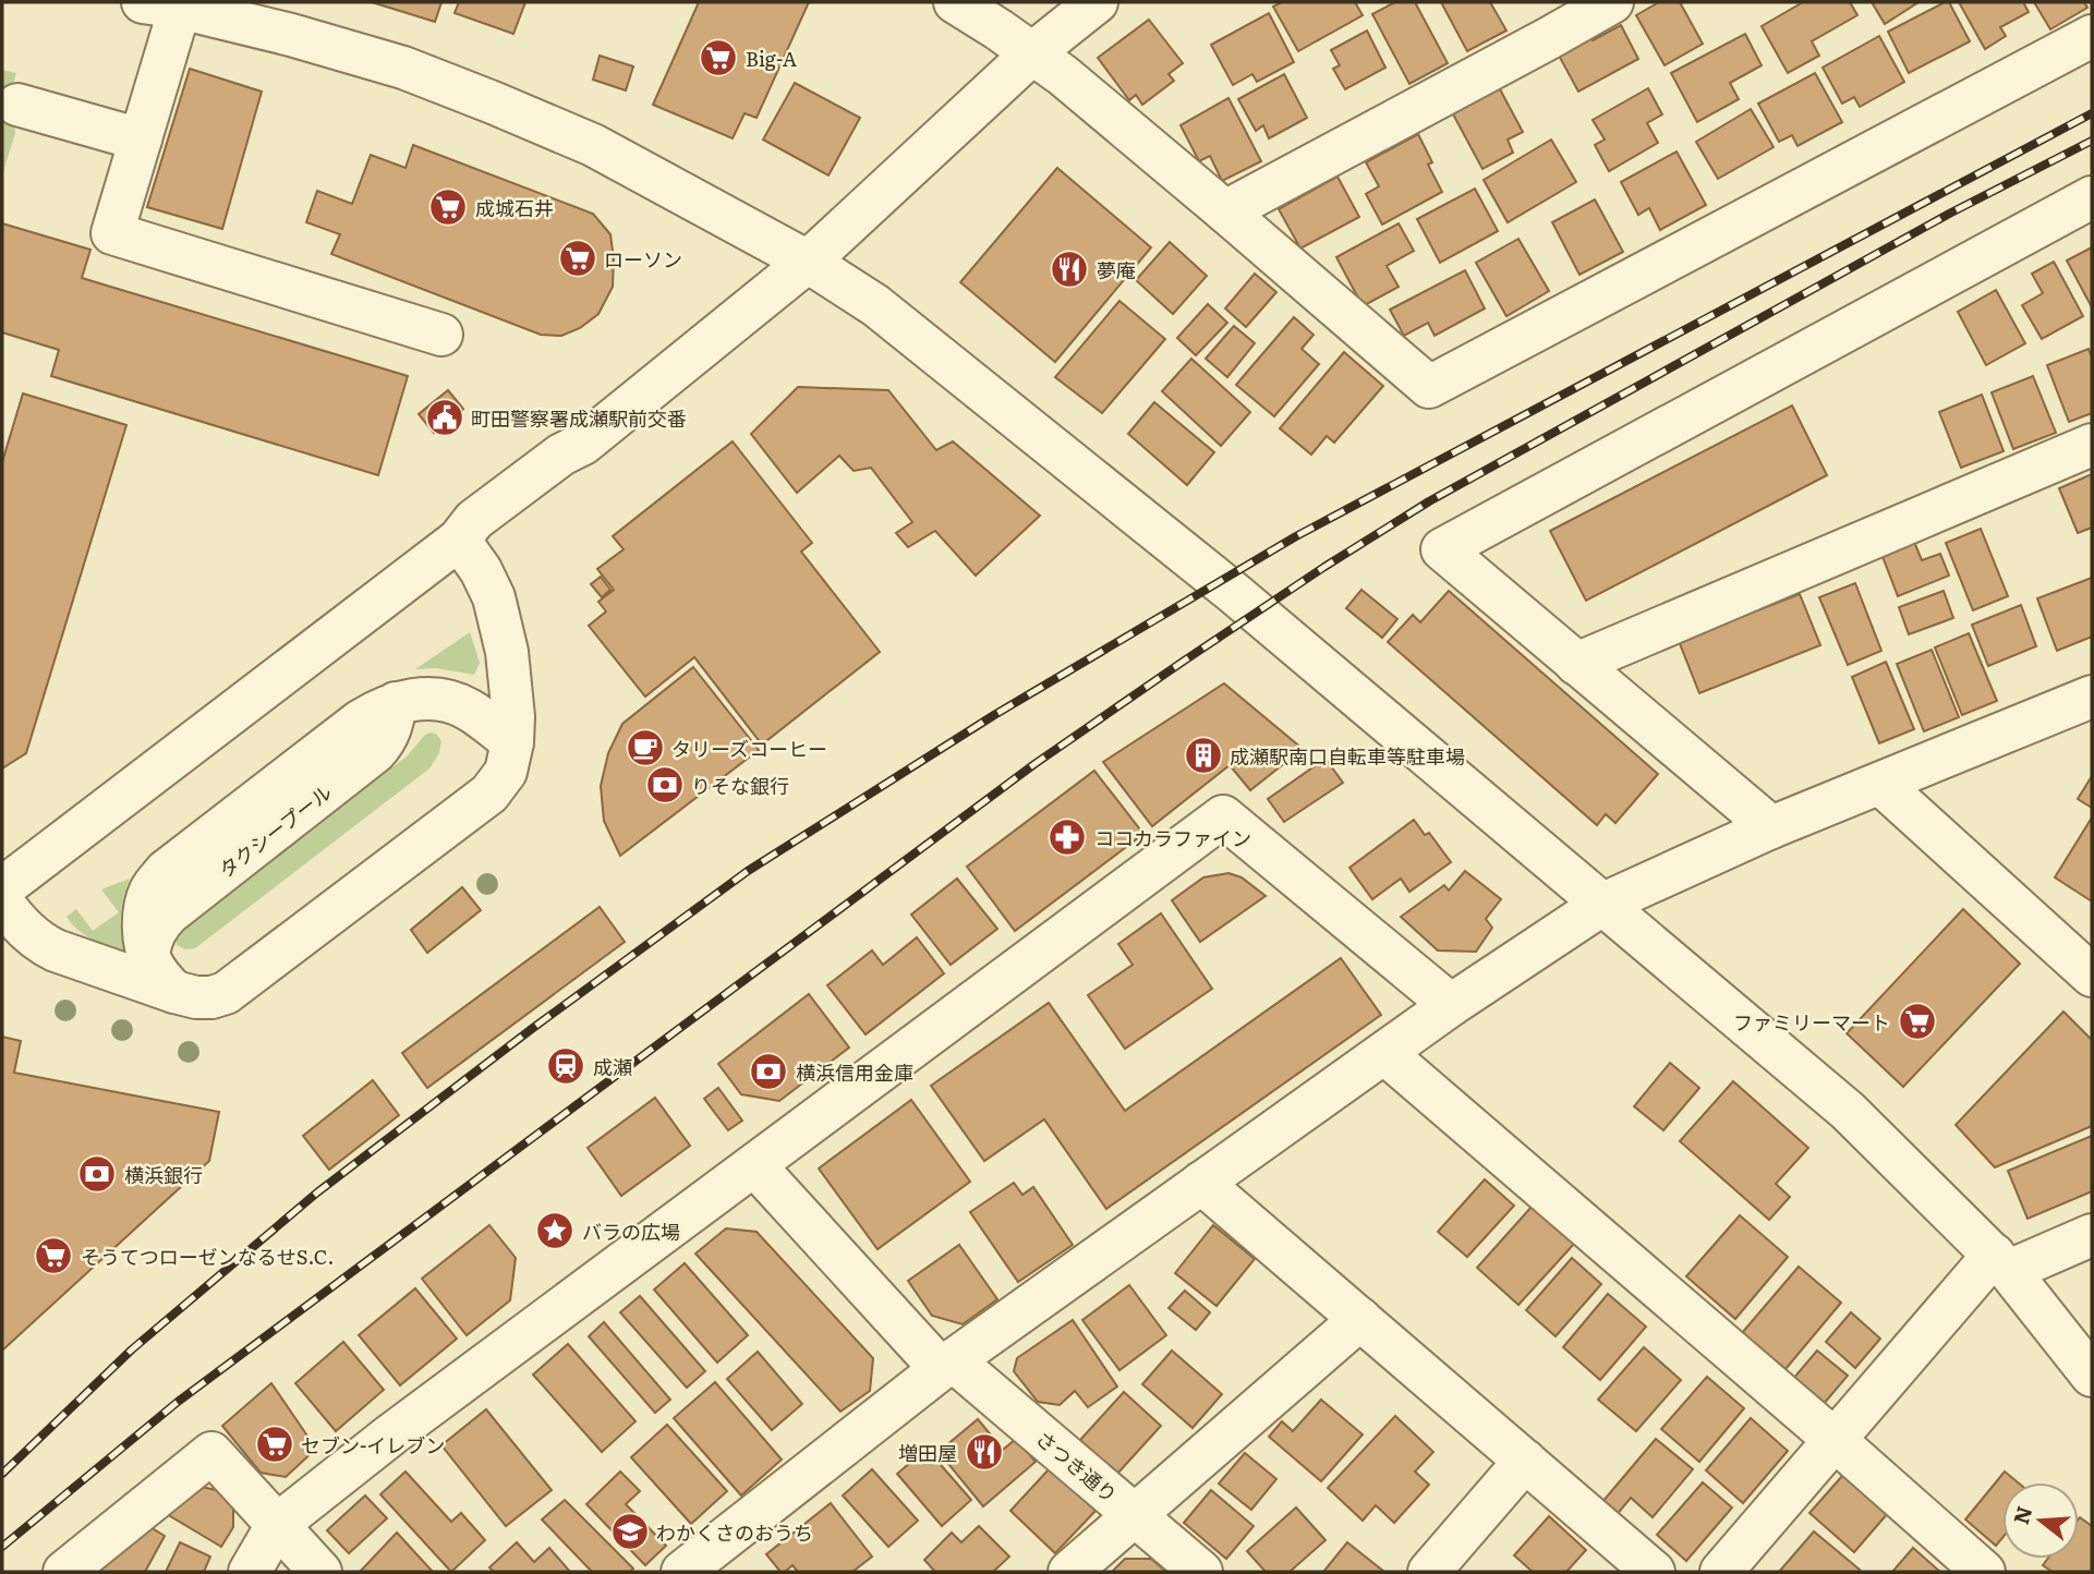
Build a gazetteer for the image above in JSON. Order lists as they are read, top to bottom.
{
  "streets": {
    "street": ["さつき通り"]
  },
  "places": {
    "supermarket": [
      "Big-A",
      "成城石井",
      "ローソン",
      "ファミリーマート",
      "そうてつローゼンなるせS.C.",
      "セブン-イレブン"
    ],
    "restaurant": ["夢庵", "増田屋"],
    "public building": ["町田警察署成瀬駅前交番"],
    "cafe": ["タリーズコーヒー"],
    "building": ["成瀬駅南口自転車等駐車場"],
    "bank": ["りそな銀行", "横浜信用金庫", "横浜銀行"],
    "pharmacy": ["ココカラファイン"],
    "station": ["成瀬"],
    "place": ["バラの広場"],
    "school or university": ["わかくさのおうち"]
  },
  "north": "left"
}
